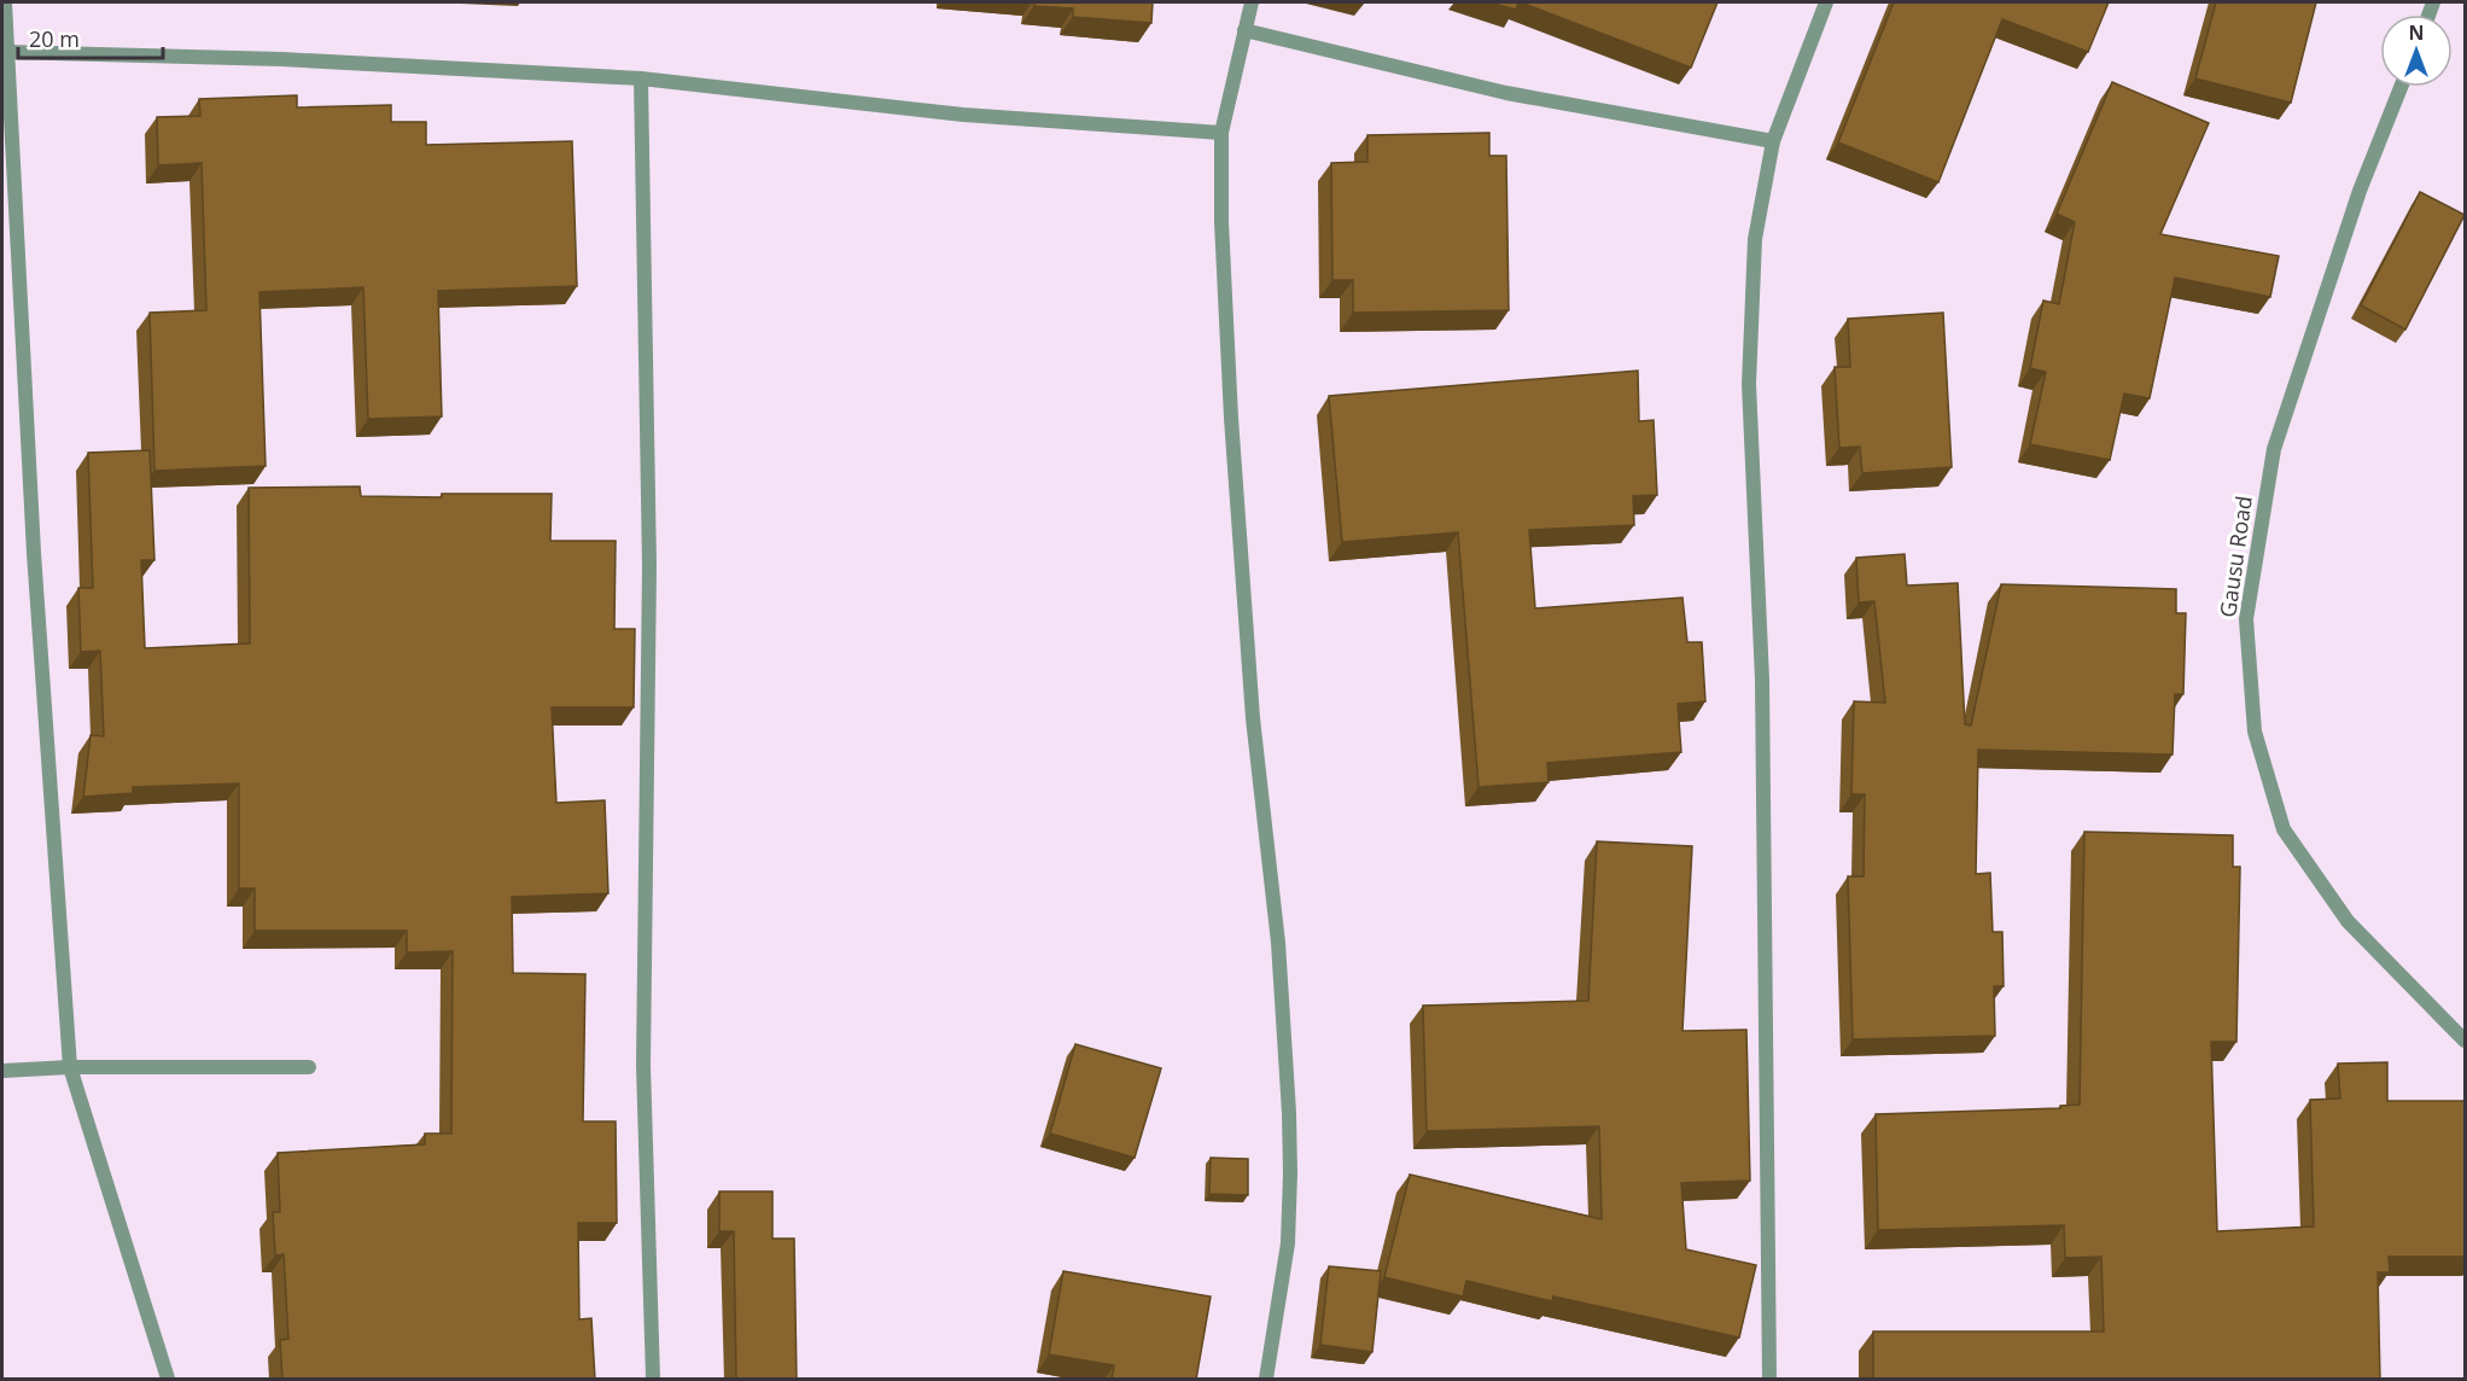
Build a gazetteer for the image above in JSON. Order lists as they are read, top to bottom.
{
  "streets": {
    "street": ["Gausu Road"]
  },
  "scale_bar": "20 m",
  "north": "top"
}
